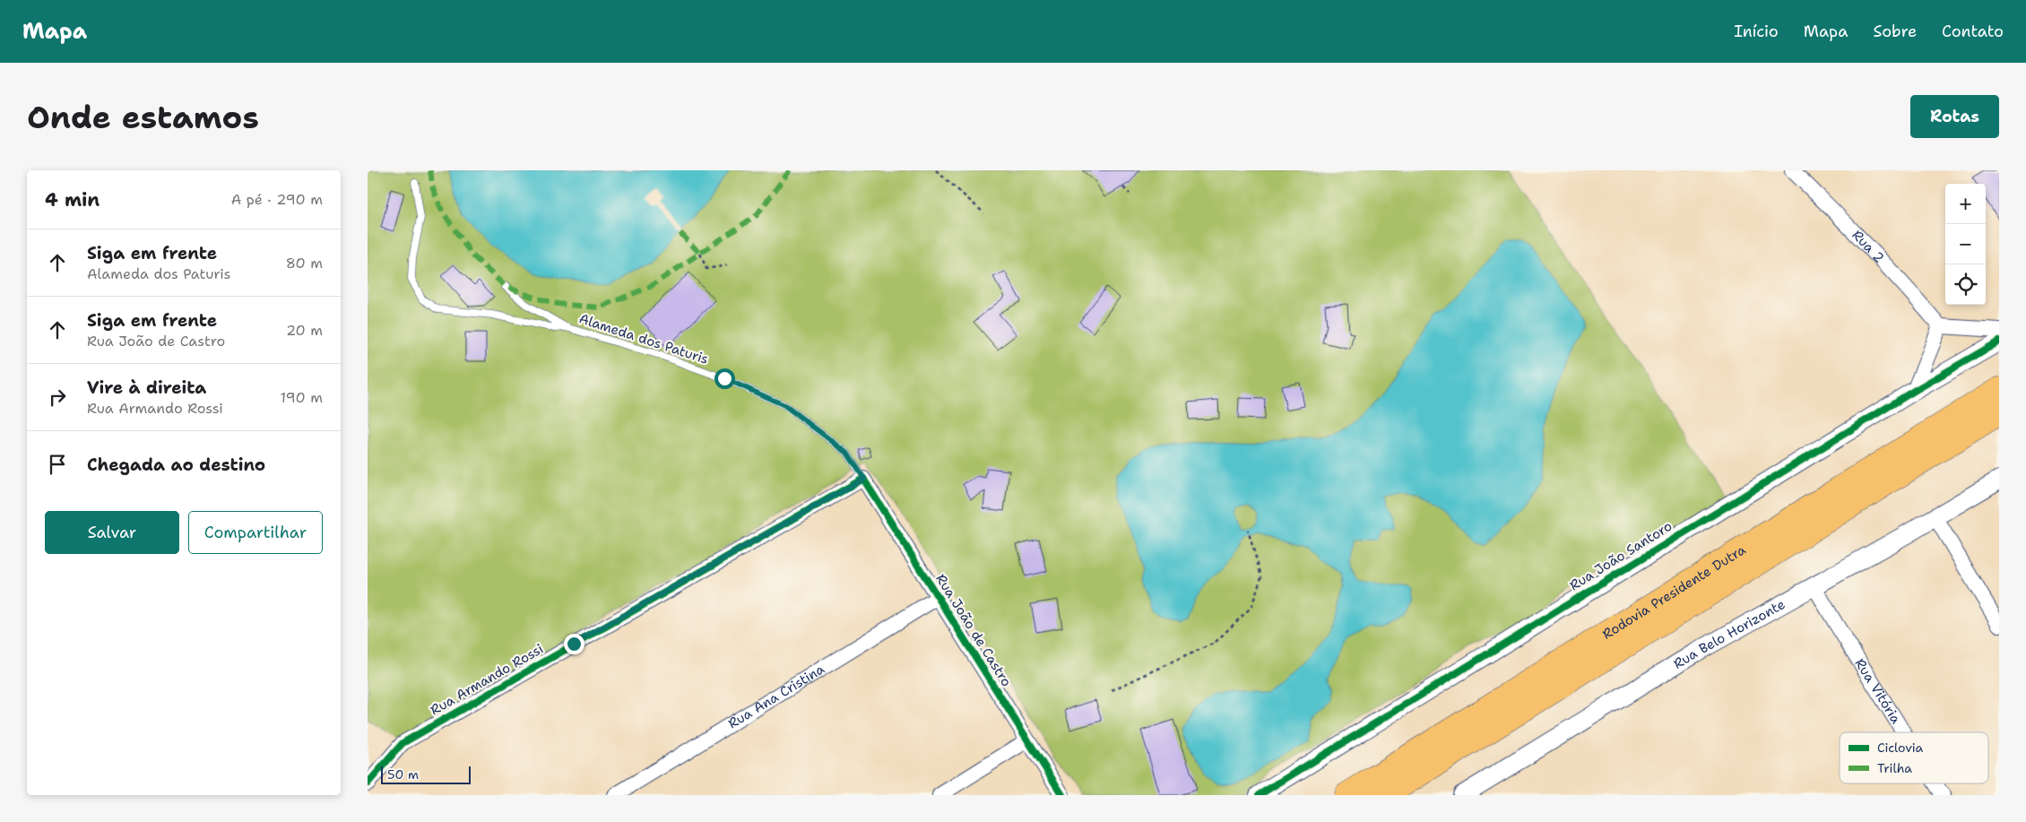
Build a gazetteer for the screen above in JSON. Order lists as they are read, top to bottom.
{
  "streets": {
    "highway": ["Rodovia Presidente Dutra"],
    "street": [
      "Rua 2",
      "Rua João Santoro",
      "Rua João de Castro",
      "Rua Belo Horizonte",
      "Rua Armando Rossi",
      "Rua Vitória",
      "Rua Ana Cristina"
    ],
    "lane": ["Alameda dos Paturis"]
  },
  "crossings": [
    ["Alameda dos Paturis", "Rua João de Castro"],
    ["Rua João de Castro", "Rua Armando Rossi"],
    ["Rua João de Castro", "Rua Ana Cristina"],
    ["Rua Belo Horizonte", "Rua Vitória"]
  ],
  "legend": ["Ciclovia", "Trilha"],
  "scale_bar": "50 m",
  "page": {
    "header": "Mapa",
    "nav": [
      "Início",
      "Mapa",
      "Sobre",
      "Contato"
    ],
    "buttons": [
      "Rotas",
      ["Salvar", "Compartilhar"]
    ],
    "title": "Onde estamos",
    "heading": ["4 min", "A pé · 290 m"],
    "map_buttons": ["+", "−"],
    "list": [
      ["Siga em frente", "Alameda dos Paturis", "80 m"],
      ["Siga em frente", "Rua João de Castro", "20 m"],
      ["Vire à direita", "Rua Armando Rossi", "190 m"],
      "Chegada ao destino"
    ],
    "scale": "50 m"
  }
}
